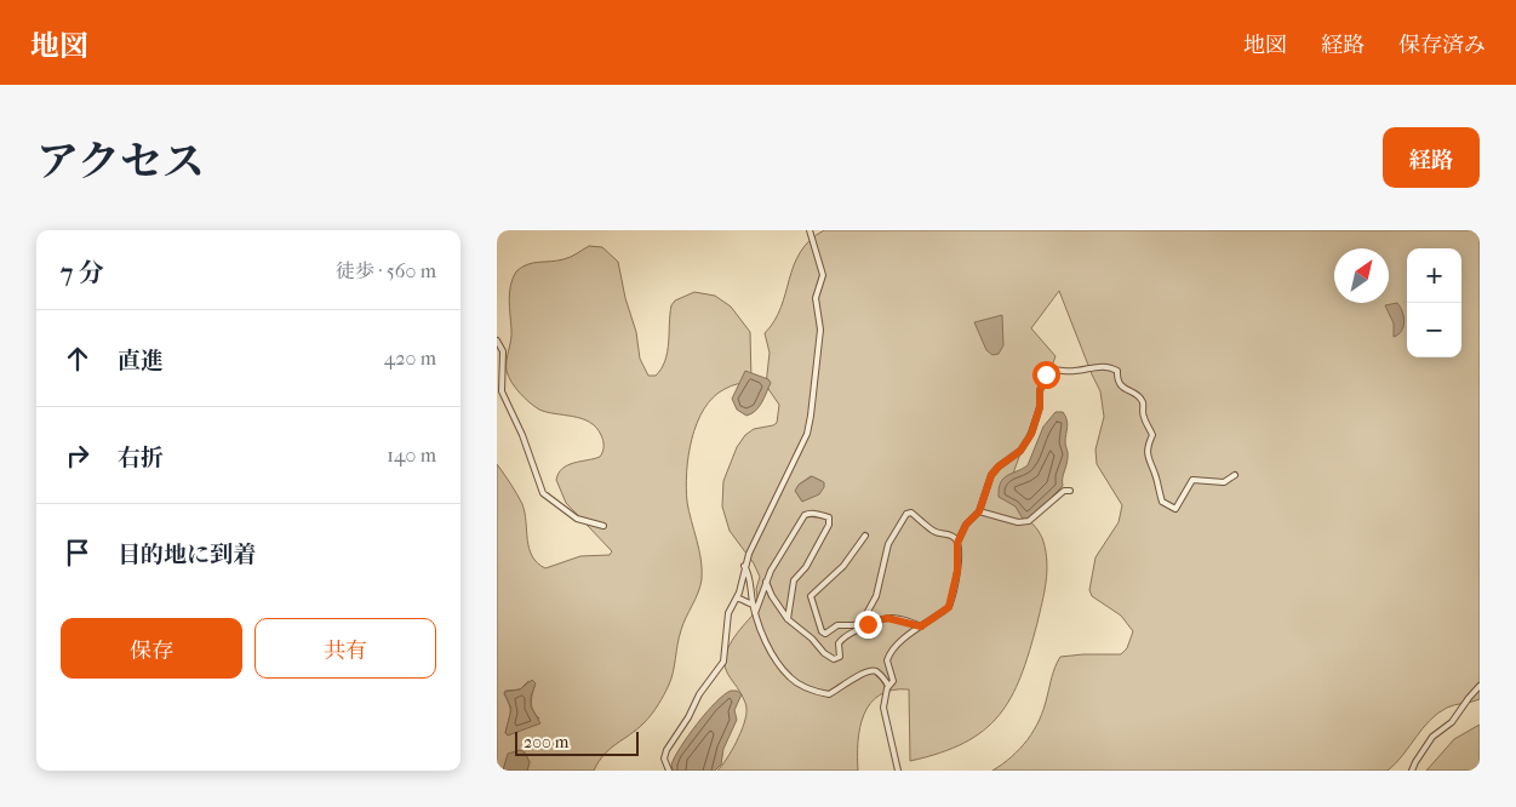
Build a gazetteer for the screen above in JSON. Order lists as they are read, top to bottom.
{
  "scale_bar": "200 m",
  "north": "top right",
  "page": {
    "header": "地図",
    "nav": ["地図", "経路", "保存済み"],
    "title": "アクセス",
    "buttons": [
      "経路",
      ["保存", "共有"]
    ],
    "heading": ["7 分", "徒歩 · 560 m"],
    "map_buttons": ["+", "−"],
    "list": [
      ["直進", "420 m"],
      ["右折", "140 m"],
      "目的地に到着"
    ],
    "scale": "200 m"
  }
}
